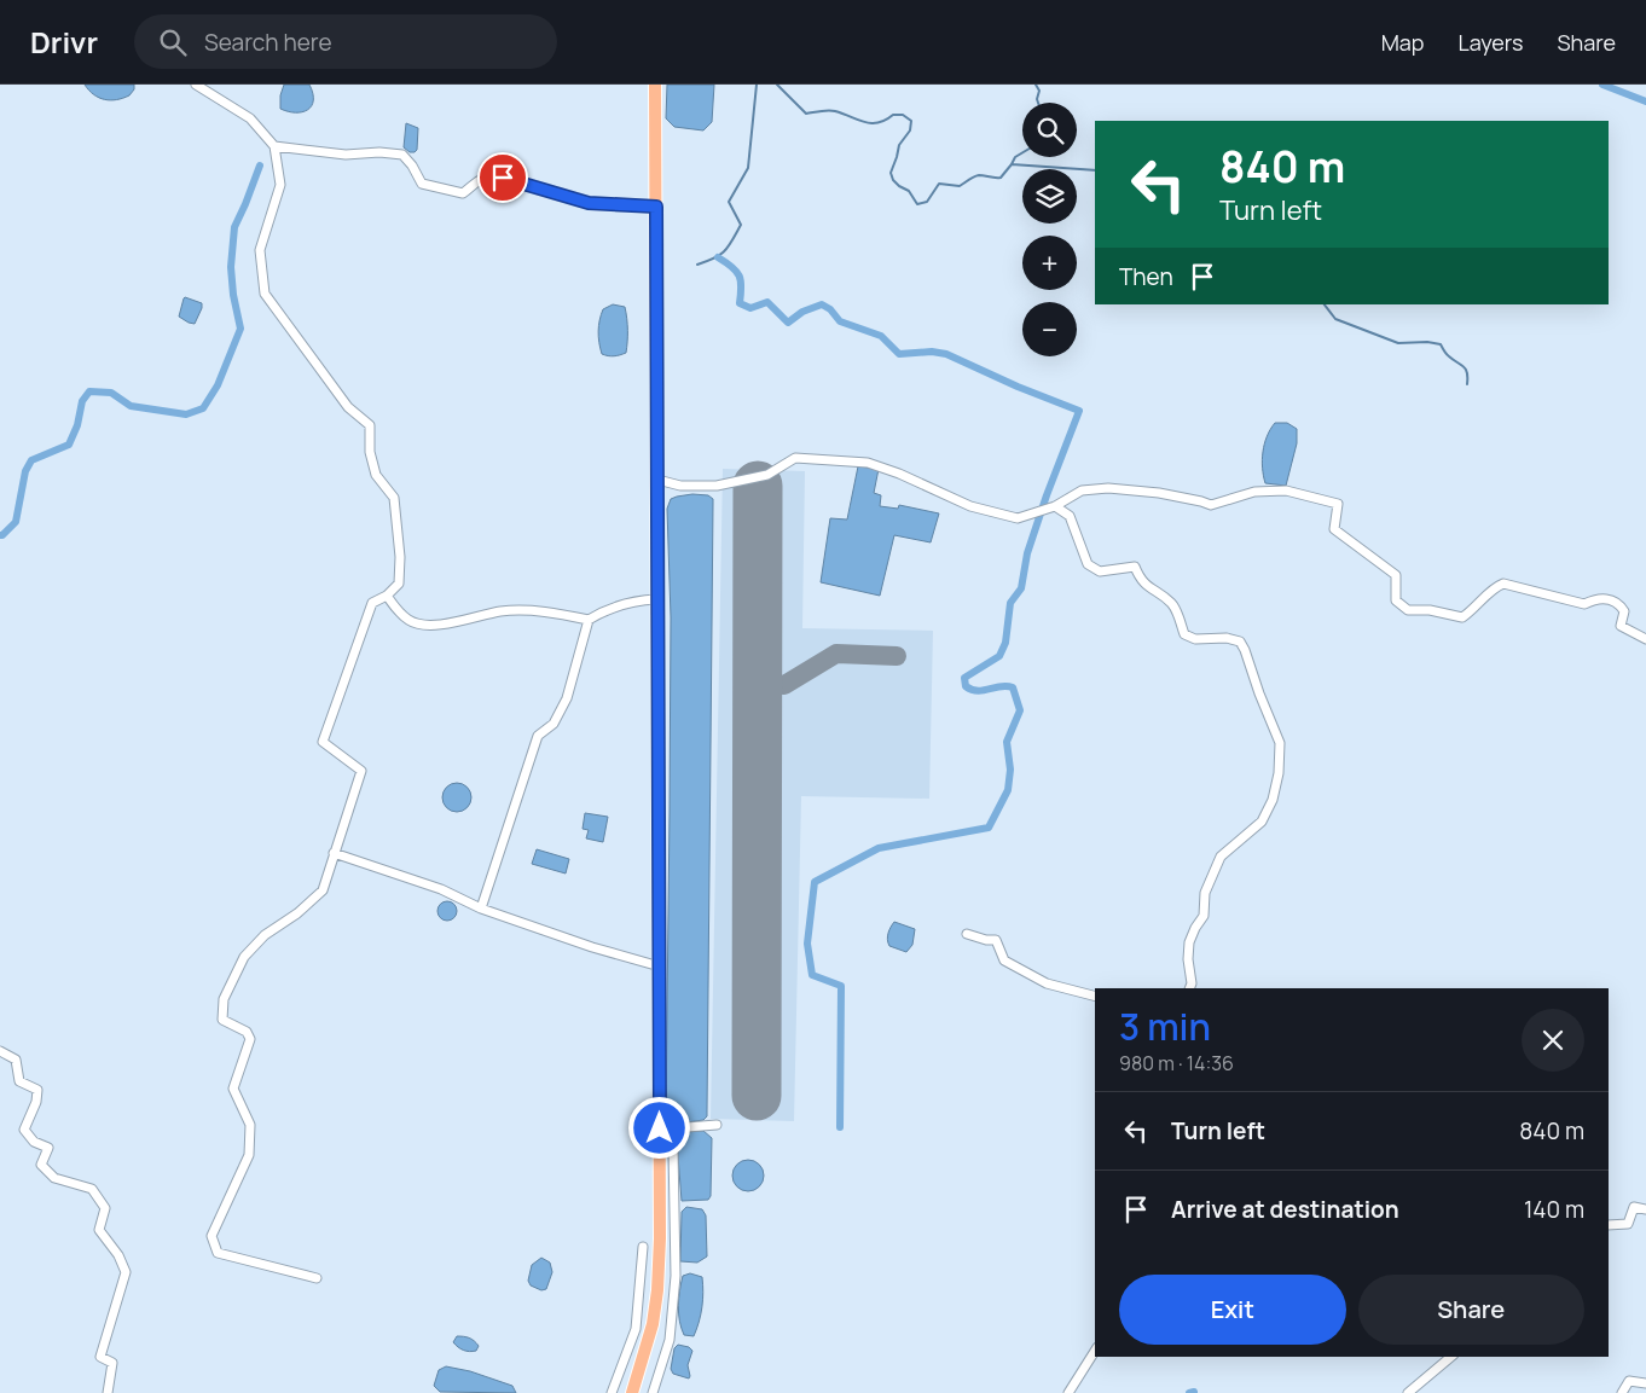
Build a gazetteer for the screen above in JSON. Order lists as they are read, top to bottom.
{
  "page": {
    "header": "Drivr",
    "search": "Search here",
    "nav": ["Map", "Layers", "Share"],
    "map_buttons": ["+", "−"],
    "turn": ["840 m", "Turn left"],
    "then": "Then",
    "heading": ["3 min", "980 m · 14:36"],
    "list": [
      {
        "name": "Turn left",
        "value": "840 m"
      },
      {
        "name": "Arrive at destination",
        "value": "140 m"
      }
    ],
    "buttons": ["Exit", "Share"]
  }
}
